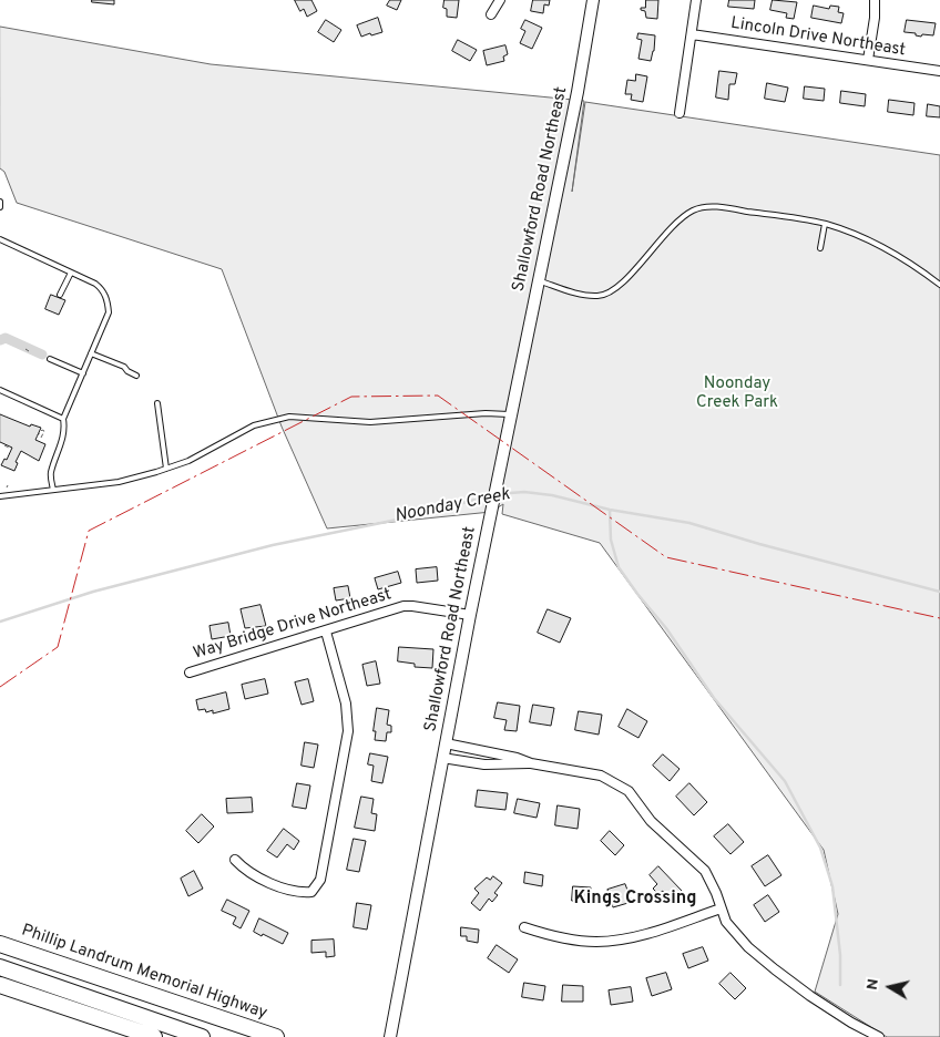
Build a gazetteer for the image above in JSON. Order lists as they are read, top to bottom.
{
  "streets": {
    "highway": ["Phillip Landrum Memorial Highway"],
    "street": ["Lincoln Drive Northeast", "Shallowford Road Northeast", "Way Bridge Drive Northeast"]
  },
  "crossings": [
    ["Shallowford Road Northeast", "Way Bridge Drive Northeast"]
  ],
  "districts": ["Kings Crossing"],
  "water": ["Noonday Creek"],
  "parks": ["Noonday Creek Park"],
  "north": "left"
}
